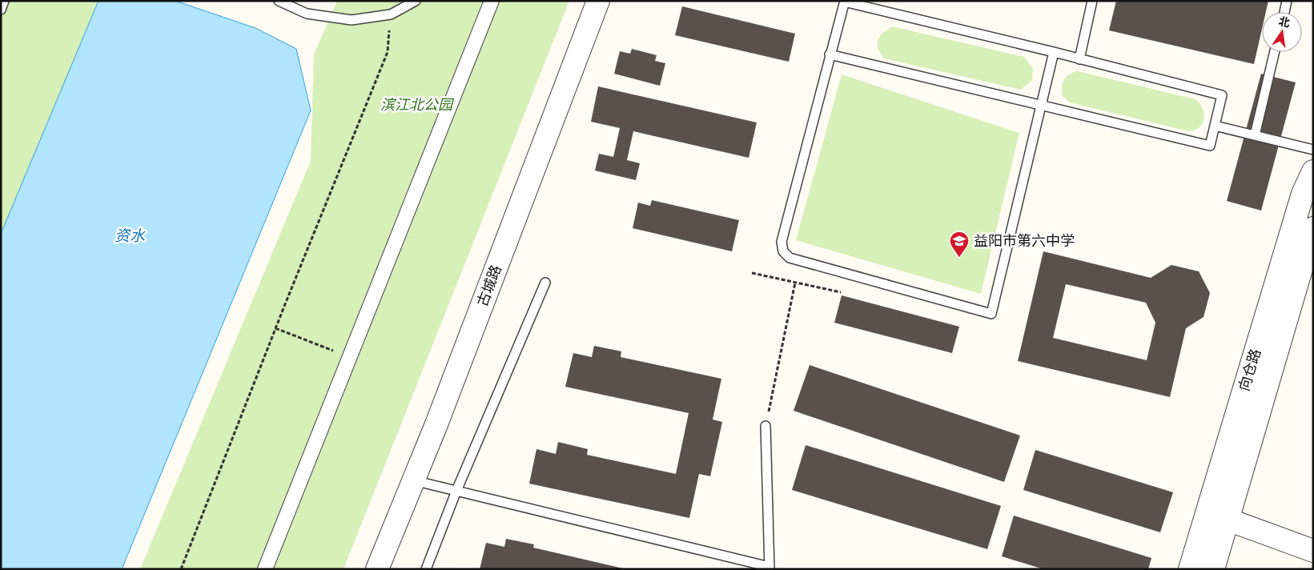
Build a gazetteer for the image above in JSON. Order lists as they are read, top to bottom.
{
  "streets": {
    "street": ["古城路", "向仓路"]
  },
  "water": ["资水"],
  "parks": ["滨江北公园"],
  "places": {
    "school or university": ["益阳市第六中学"]
  },
  "north": "top"
}
